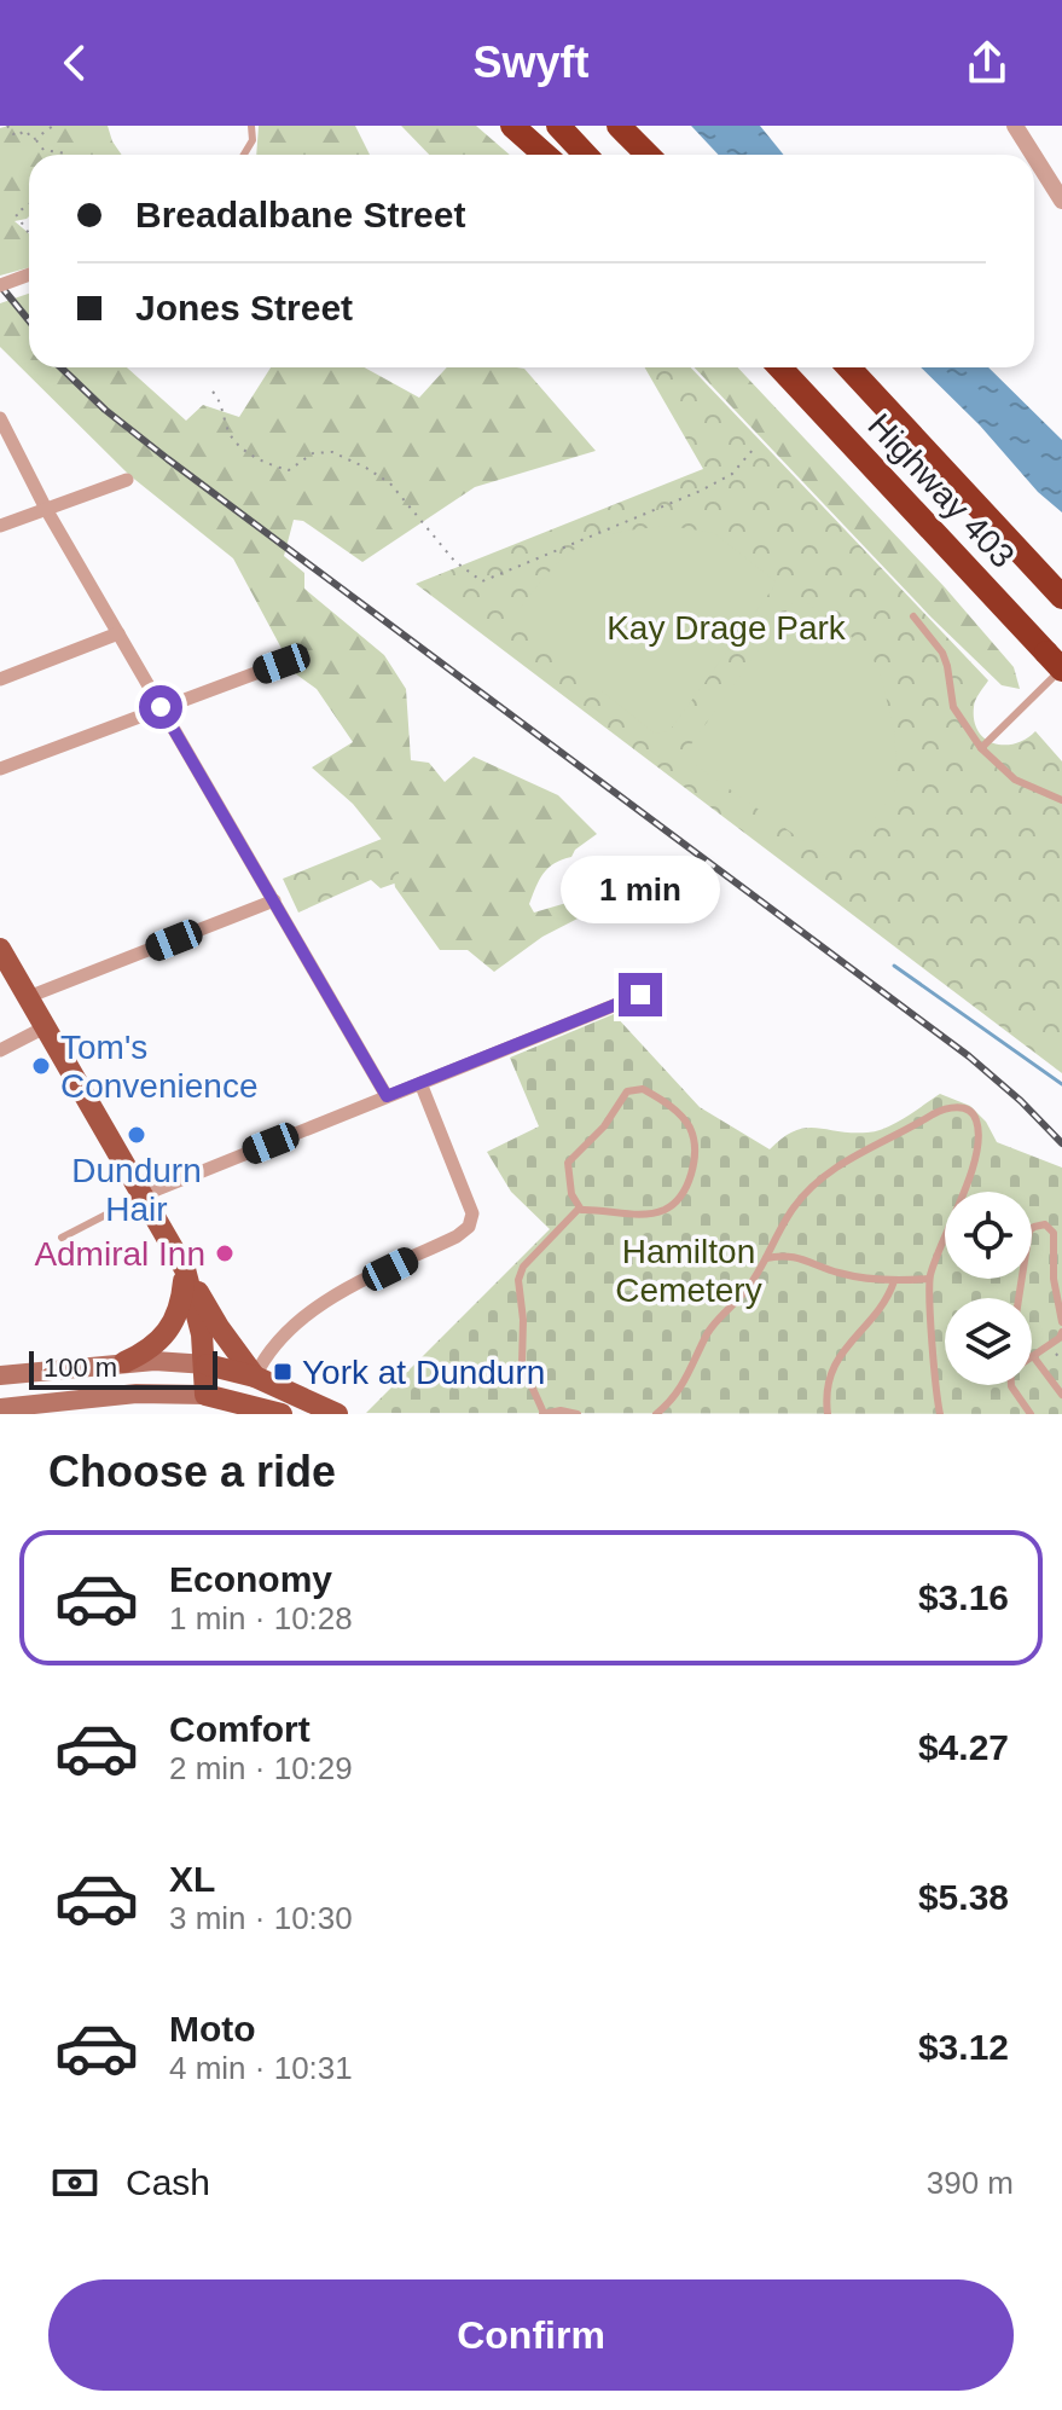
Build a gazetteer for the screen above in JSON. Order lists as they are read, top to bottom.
{
  "streets": {
    "highway": ["Highway 403"]
  },
  "parks": ["Kay Drage Park", "Hamilton Cemetery"],
  "places": {
    "other": ["Tom's Convenience", "Dundurn Hair", "Admiral Inn"],
    "transit": ["York at Dundurn"]
  },
  "scale_bar": "100 m",
  "page": {
    "header": "Swyft",
    "banner": ["Breadalbane Street", "Jones Street"],
    "bubble": "1 min",
    "scale": "100 m",
    "heading": "Choose a ride",
    "list": [
      {
        "name": "Economy",
        "note": "1 min · 10:28",
        "value": "$3.16"
      },
      {
        "name": "Comfort",
        "note": "2 min · 10:29",
        "value": "$4.27"
      },
      {
        "name": "XL",
        "note": "3 min · 10:30",
        "value": "$5.38"
      },
      {
        "name": "Moto",
        "note": "4 min · 10:31",
        "value": "$3.12"
      }
    ],
    "pay": ["Cash", "390 m"],
    "buttons": "Confirm"
  }
}
